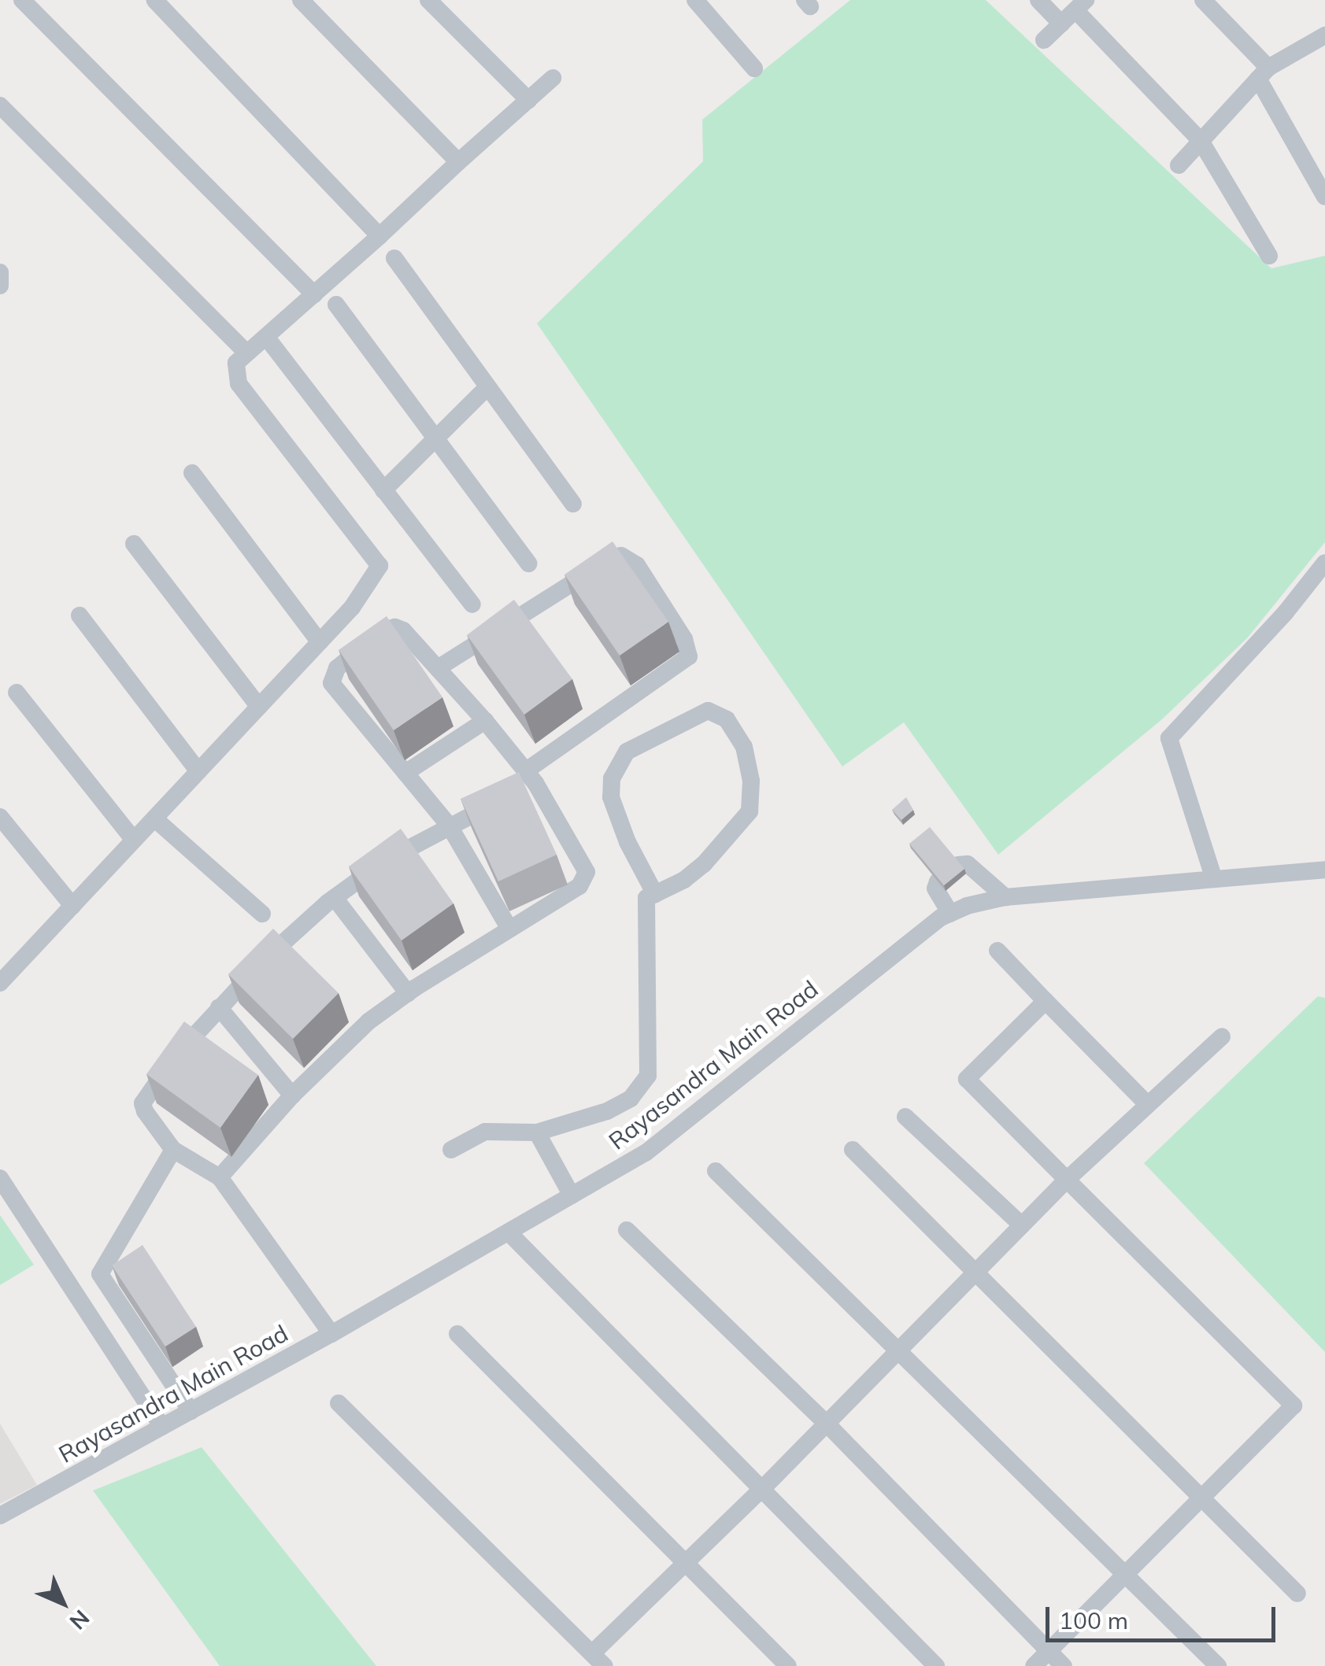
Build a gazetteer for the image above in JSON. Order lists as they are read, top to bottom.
{
  "streets": {
    "street": ["Rayasandra Main Road"]
  },
  "scale_bar": "100 m",
  "north": "bottom right"
}
